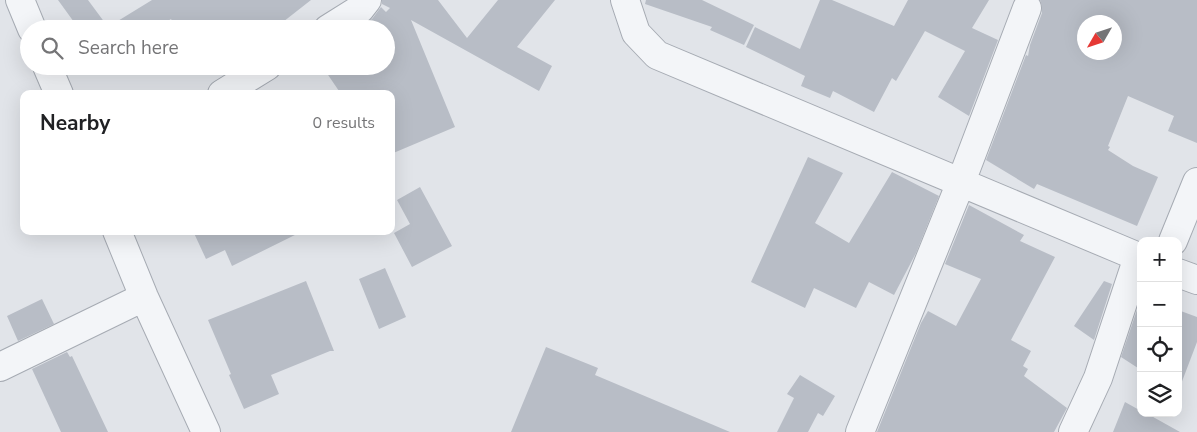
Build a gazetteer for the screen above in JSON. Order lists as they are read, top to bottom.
{
  "north": "bottom left",
  "page": {
    "search": "Search here",
    "heading": ["Nearby", "0 results"],
    "map_buttons": ["+", "−"]
  }
}
